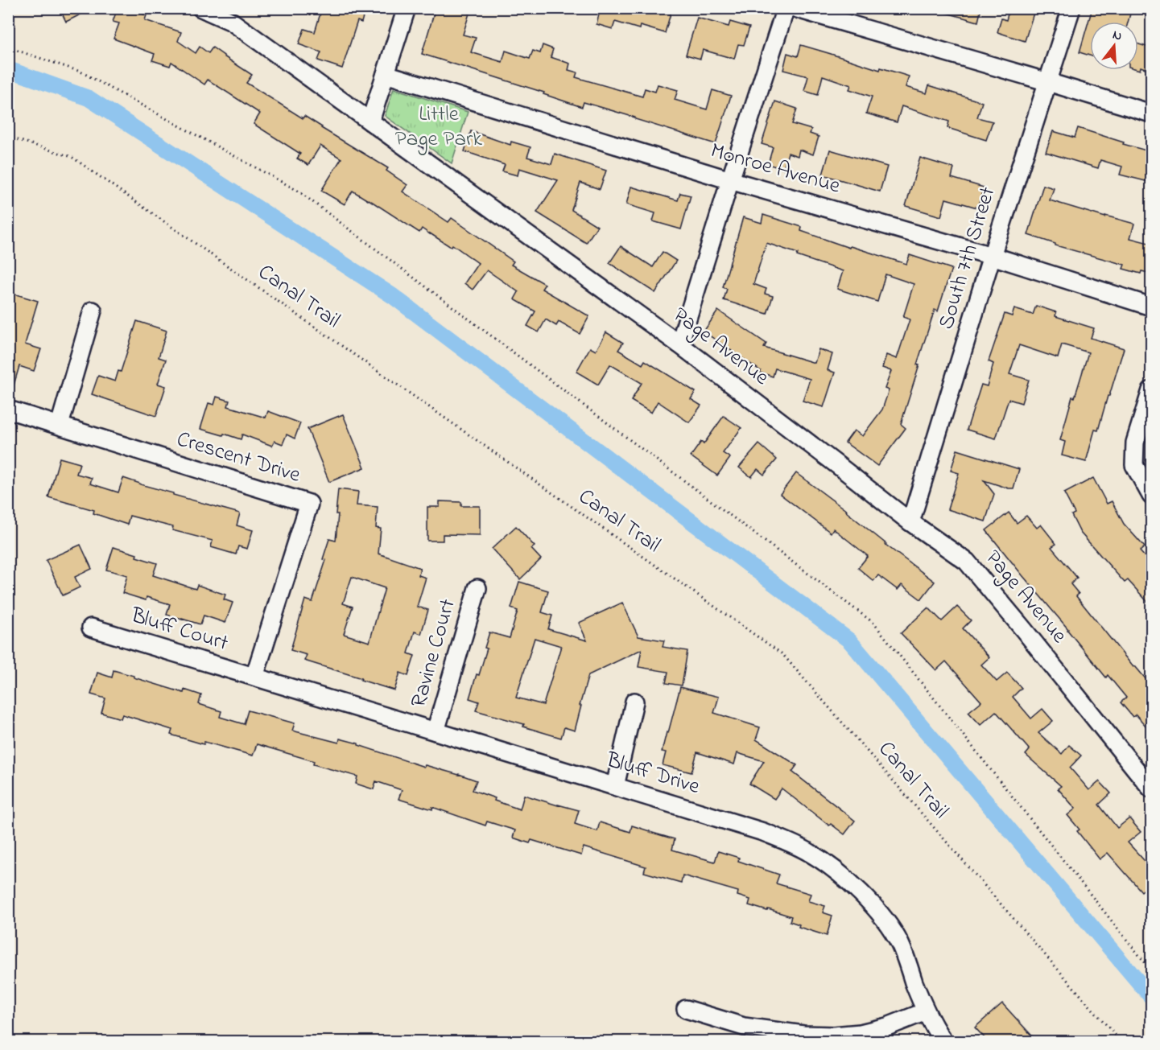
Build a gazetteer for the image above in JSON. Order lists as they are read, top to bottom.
{
  "streets": {
    "street": [
      "Monroe Avenue",
      "South 7th Street",
      "Page Avenue",
      "Crescent Drive",
      "Bluff Court",
      "Ravine Court",
      "Bluff Drive"
    ],
    "path": ["Canal Trail"]
  },
  "crossings": [
    ["Monroe Avenue", "South 7th Street"],
    ["South 7th Street", "Page Avenue"],
    ["Crescent Drive", "Bluff Court"],
    ["Crescent Drive", "Bluff Drive"],
    ["Bluff Court", "Bluff Drive"],
    ["Ravine Court", "Bluff Drive"]
  ],
  "parks": ["Little Page Park"],
  "north": "top"
}
